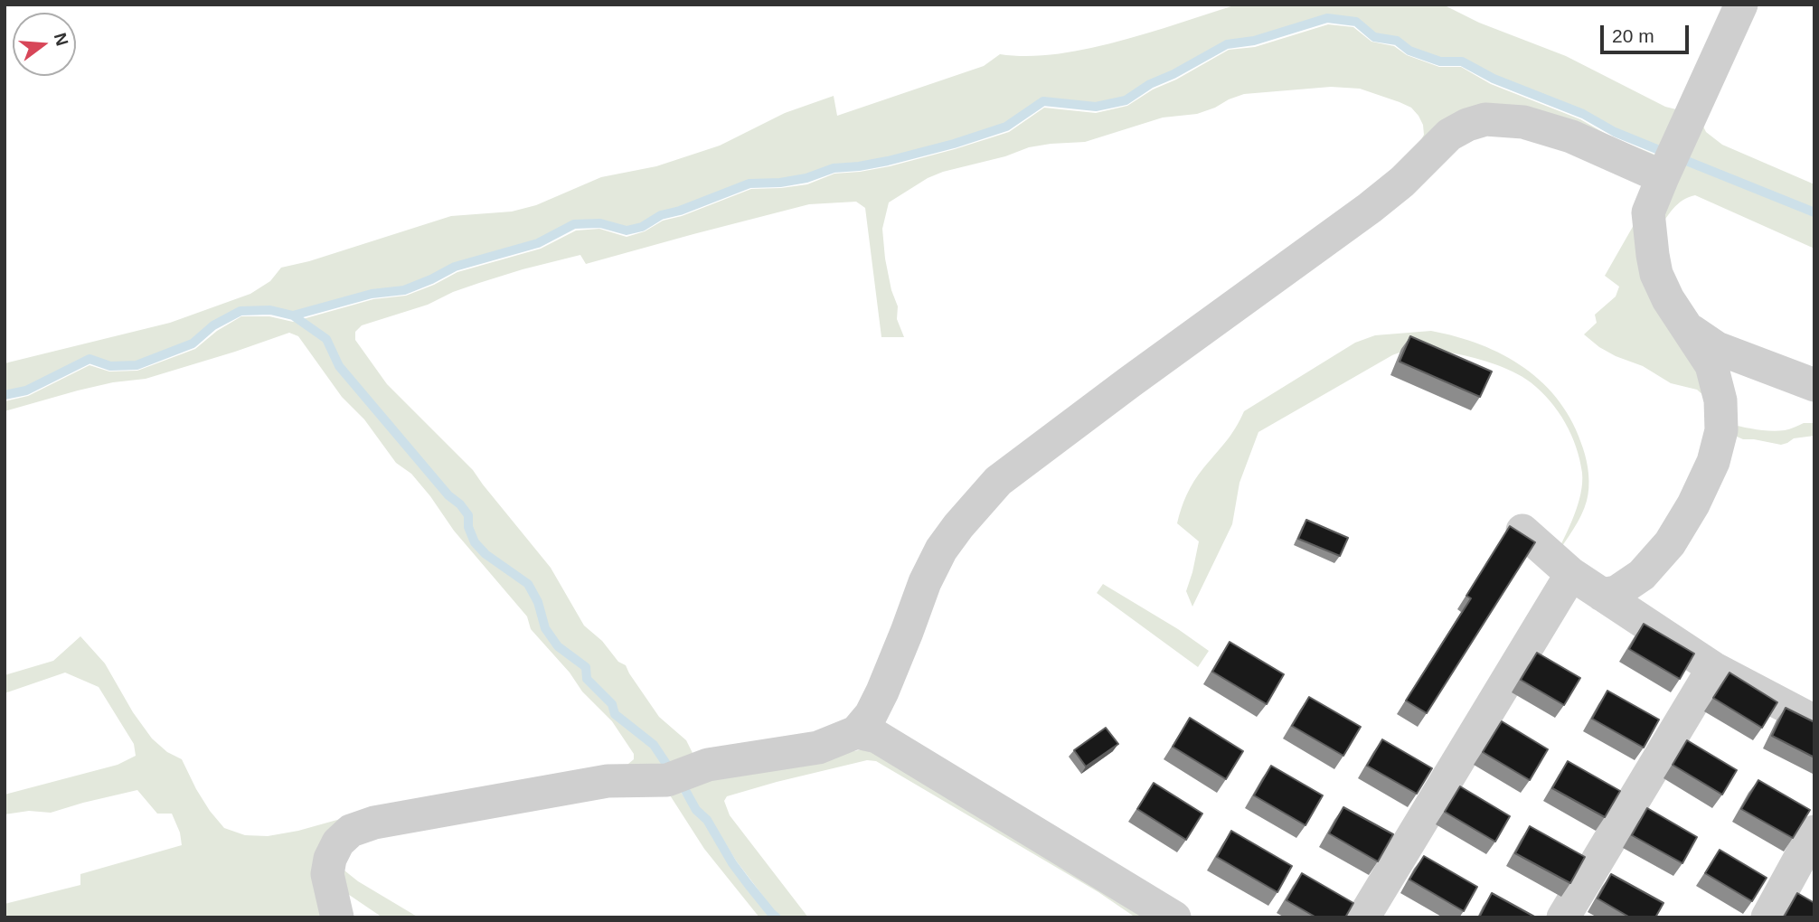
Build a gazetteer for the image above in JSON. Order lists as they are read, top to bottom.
{
  "scale_bar": "20 m",
  "north": "right"
}
